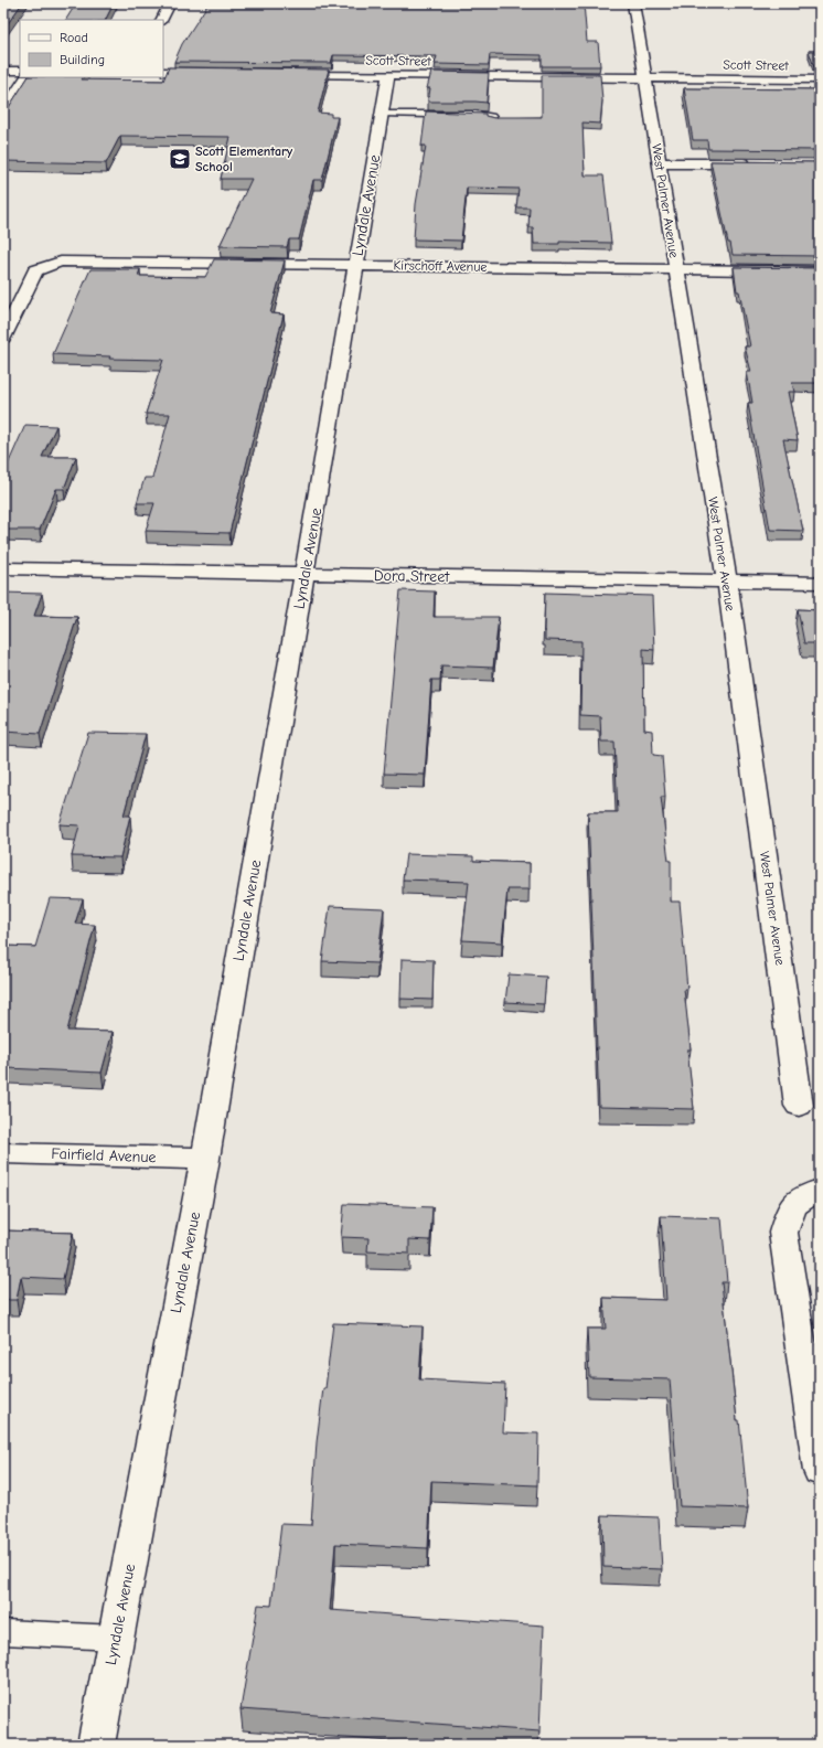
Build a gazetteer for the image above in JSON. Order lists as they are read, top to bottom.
{
  "streets": {
    "street": [
      "Scott Street",
      "West Palmer Avenue",
      "Lyndale Avenue",
      "Kirschoff Avenue",
      "Dora Street",
      "Fairfield Avenue"
    ]
  },
  "crossings": [
    ["Scott Street", "West Palmer Avenue"],
    ["Scott Street", "Lyndale Avenue"],
    ["West Palmer Avenue", "Kirschoff Avenue"],
    ["West Palmer Avenue", "Dora Street"],
    ["Lyndale Avenue", "Kirschoff Avenue"],
    ["Lyndale Avenue", "Dora Street"],
    ["Lyndale Avenue", "Fairfield Avenue"]
  ],
  "places": {
    "school or university": ["Scott Elementary School"]
  },
  "legend": ["Road", "Building"]
}
